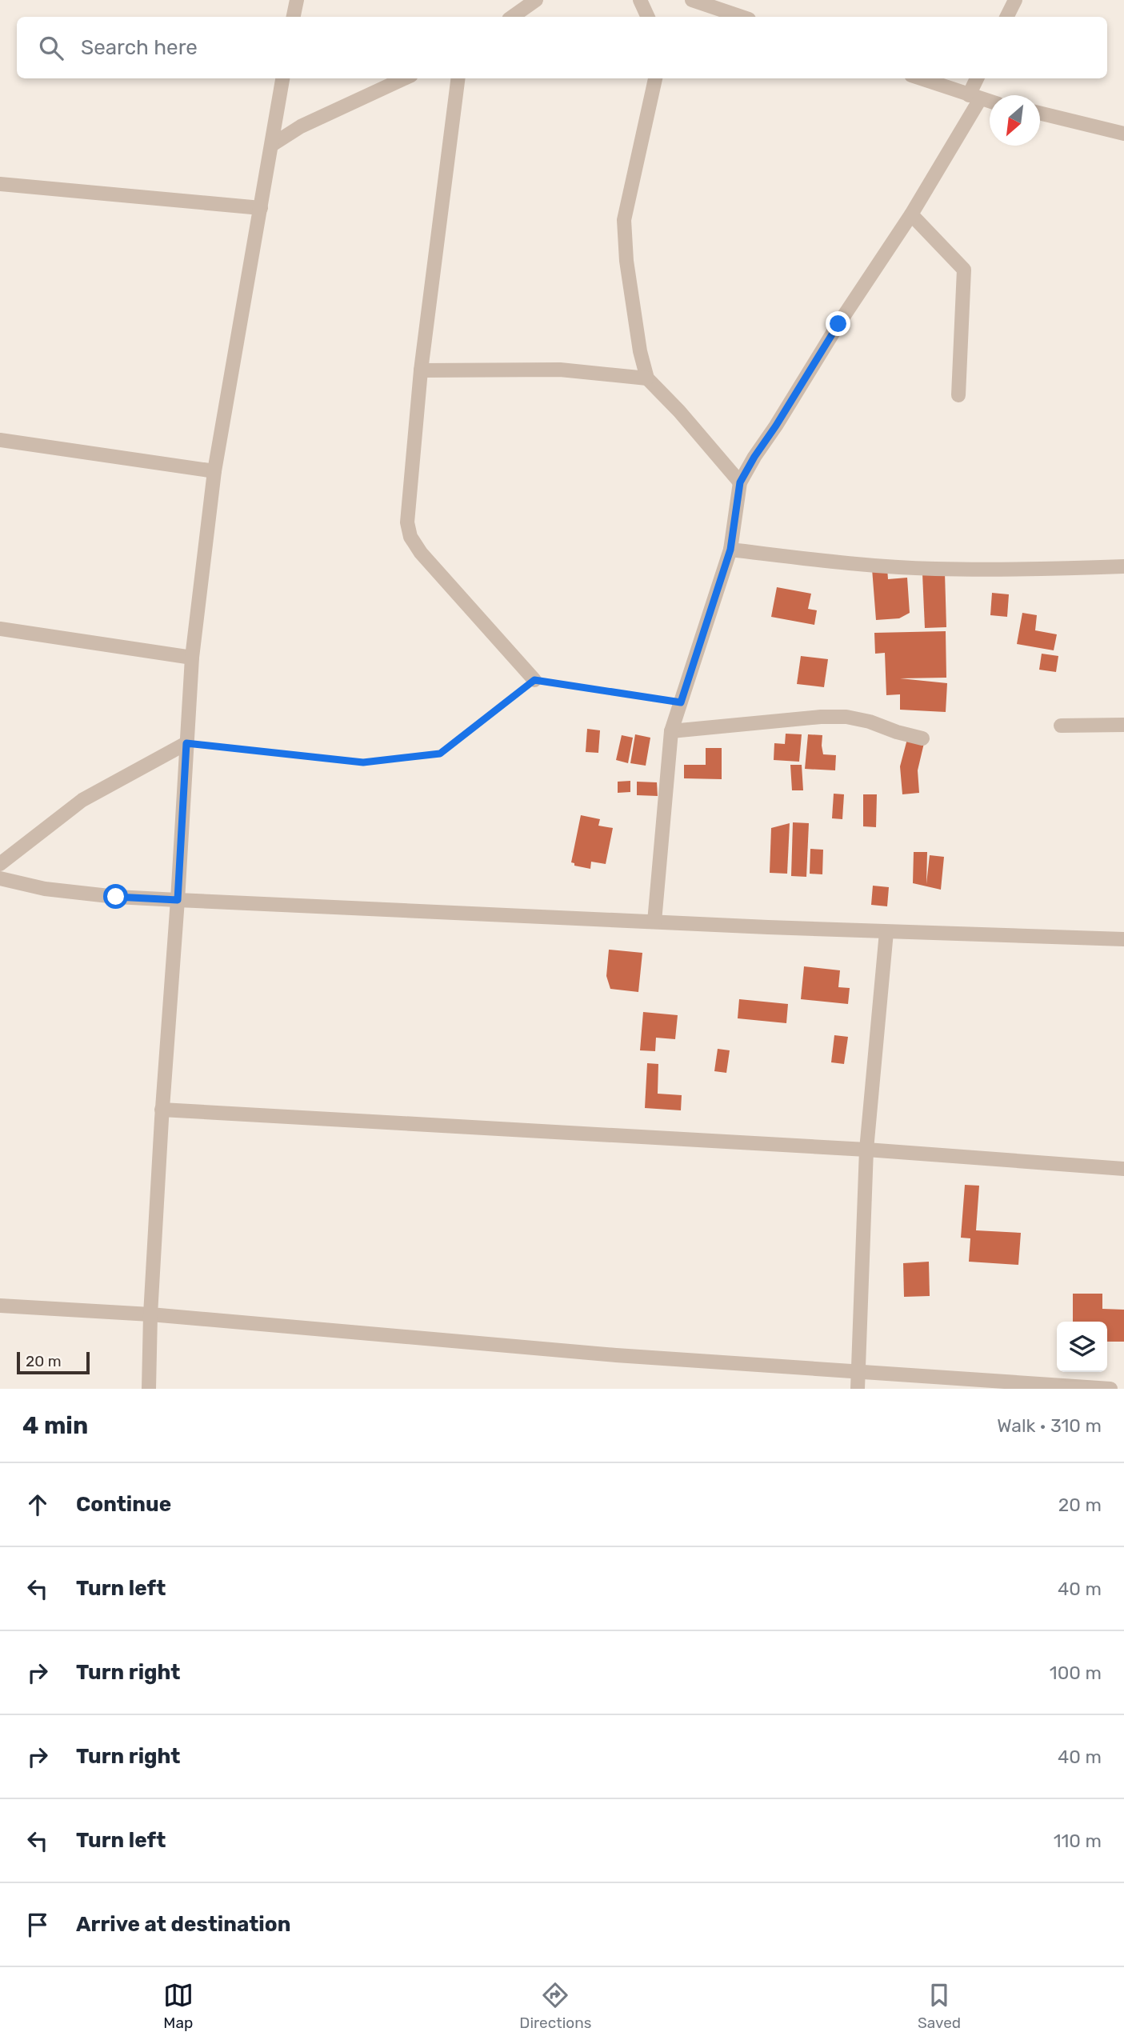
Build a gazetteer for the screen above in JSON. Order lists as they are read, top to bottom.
{
  "scale_bar": "20 m",
  "north": "bottom left",
  "page": {
    "search": "Search here",
    "scale": "20 m",
    "heading": ["4 min", "Walk · 310 m"],
    "list": [
      ["Continue", "20 m"],
      ["Turn left", "40 m"],
      ["Turn right", "100 m"],
      ["Turn right", "40 m"],
      ["Turn left", "110 m"],
      "Arrive at destination"
    ],
    "nav": ["Map", "Directions", "Saved"]
  }
}
